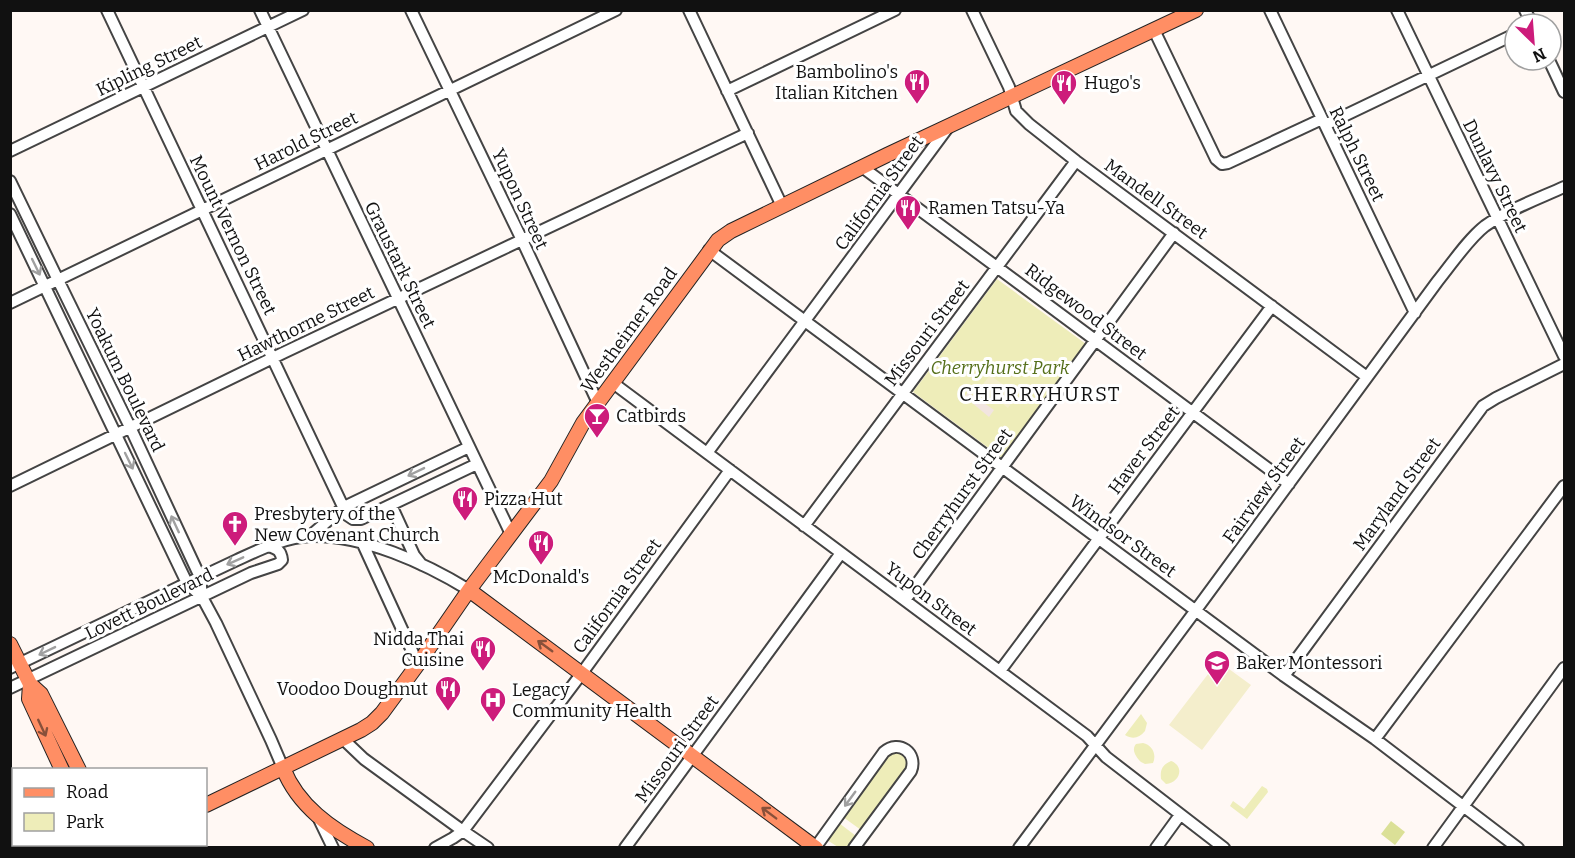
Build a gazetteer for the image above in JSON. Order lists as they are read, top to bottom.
{
  "streets": {
    "main road": ["Westheimer Road"],
    "street": [
      "Kipling Street",
      "Harold Street",
      "Ralph Street",
      "Dunlavy Street",
      "California Street",
      "Yupon Street",
      "Mandell Street",
      "Mount Vernon Street",
      "Graustark Street",
      "Ridgewood Street",
      "Hawthorne Street",
      "Missouri Street",
      "Yoakum Boulevard",
      "Haver Street",
      "Fairview Street",
      "Cherryhurst Street",
      "Maryland Street",
      "Windsor Street",
      "Lovett Boulevard"
    ]
  },
  "crossings": [
    ["Kipling Street", "Mount Vernon Street"],
    ["Kipling Street", "Graustark Street"],
    ["Harold Street", "Yupon Street"],
    ["Harold Street", "Mount Vernon Street"],
    ["Harold Street", "Graustark Street"],
    ["Harold Street", "Yoakum Boulevard"],
    ["Ralph Street", "Fairview Street"],
    ["Dunlavy Street", "Fairview Street"],
    ["California Street", "Yupon Street"],
    ["California Street", "Ridgewood Street"],
    ["California Street", "Westheimer Road"],
    ["California Street", "Windsor Street"],
    ["Yupon Street", "Hawthorne Street"],
    ["Yupon Street", "Westheimer Road"],
    ["Yupon Street", "Missouri Street"],
    ["Yupon Street", "Haver Street"],
    ["Yupon Street", "Fairview Street"],
    ["Yupon Street", "Cherryhurst Street"],
    ["Mandell Street", "Westheimer Road"],
    ["Mandell Street", "Missouri Street"],
    ["Mandell Street", "Haver Street"],
    ["Mandell Street", "Fairview Street"],
    ["Mandell Street", "Cherryhurst Street"],
    ["Mount Vernon Street", "Hawthorne Street"],
    ["Mount Vernon Street", "Lovett Boulevard"],
    ["Graustark Street", "Hawthorne Street"],
    ["Graustark Street", "Westheimer Road"],
    ["Graustark Street", "Lovett Boulevard"],
    ["Ridgewood Street", "Westheimer Road"],
    ["Ridgewood Street", "Missouri Street"],
    ["Ridgewood Street", "Haver Street"],
    ["Ridgewood Street", "Fairview Street"],
    ["Ridgewood Street", "Cherryhurst Street"],
    ["Hawthorne Street", "Yoakum Boulevard"],
    ["Westheimer Road", "Yoakum Boulevard"],
    ["Westheimer Road", "Windsor Street"],
    ["Missouri Street", "Windsor Street"],
    ["Yoakum Boulevard", "Lovett Boulevard"],
    ["Haver Street", "Windsor Street"],
    ["Fairview Street", "Windsor Street"],
    ["Cherryhurst Street", "Windsor Street"],
    ["Maryland Street", "Windsor Street"]
  ],
  "districts": ["CHERRYHURST"],
  "parks": ["Cherryhurst Park"],
  "places": {
    "restaurant": [
      "Bambolino's Italian Kitchen",
      "Hugo's",
      "Ramen Tatsu-Ya",
      "Pizza Hut",
      "McDonald's",
      "Nidda Thai Cuisine",
      "Voodoo Doughnut"
    ],
    "bar": ["Catbirds"],
    "church": ["Presbytery of the New Covenant Church"],
    "school or university": ["Baker Montessori"],
    "hospital": ["Legacy Community Health"]
  },
  "legend": ["Road", "Park"],
  "north": "bottom right"
}
